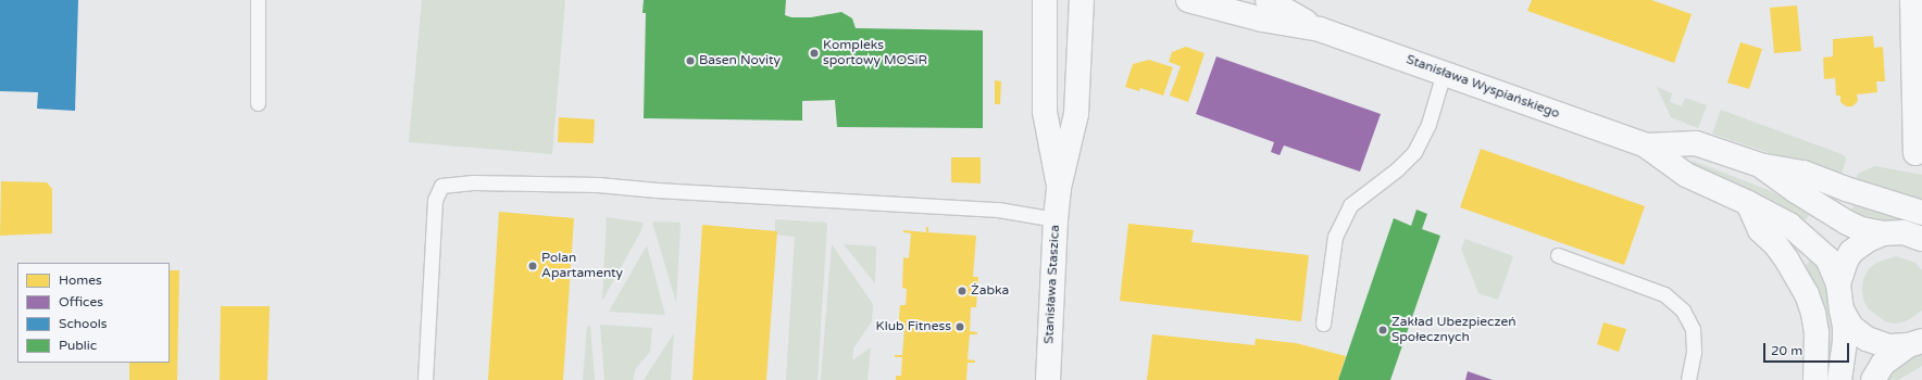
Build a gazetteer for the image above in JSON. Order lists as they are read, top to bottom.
{
  "streets": {
    "street": ["Stanisława Wyspiańskiego", "Stanisława Staszica"]
  },
  "places": [
    "Kompleks sportowy MOSiR",
    "Basen Novity",
    "Polan Apartamenty",
    "Żabka",
    "Klub Fitness",
    "Zakład Ubezpieczeń Społecznych"
  ],
  "legend": [
    "Homes",
    "Offices",
    "Schools",
    "Public"
  ],
  "scale_bar": "20 m"
}
